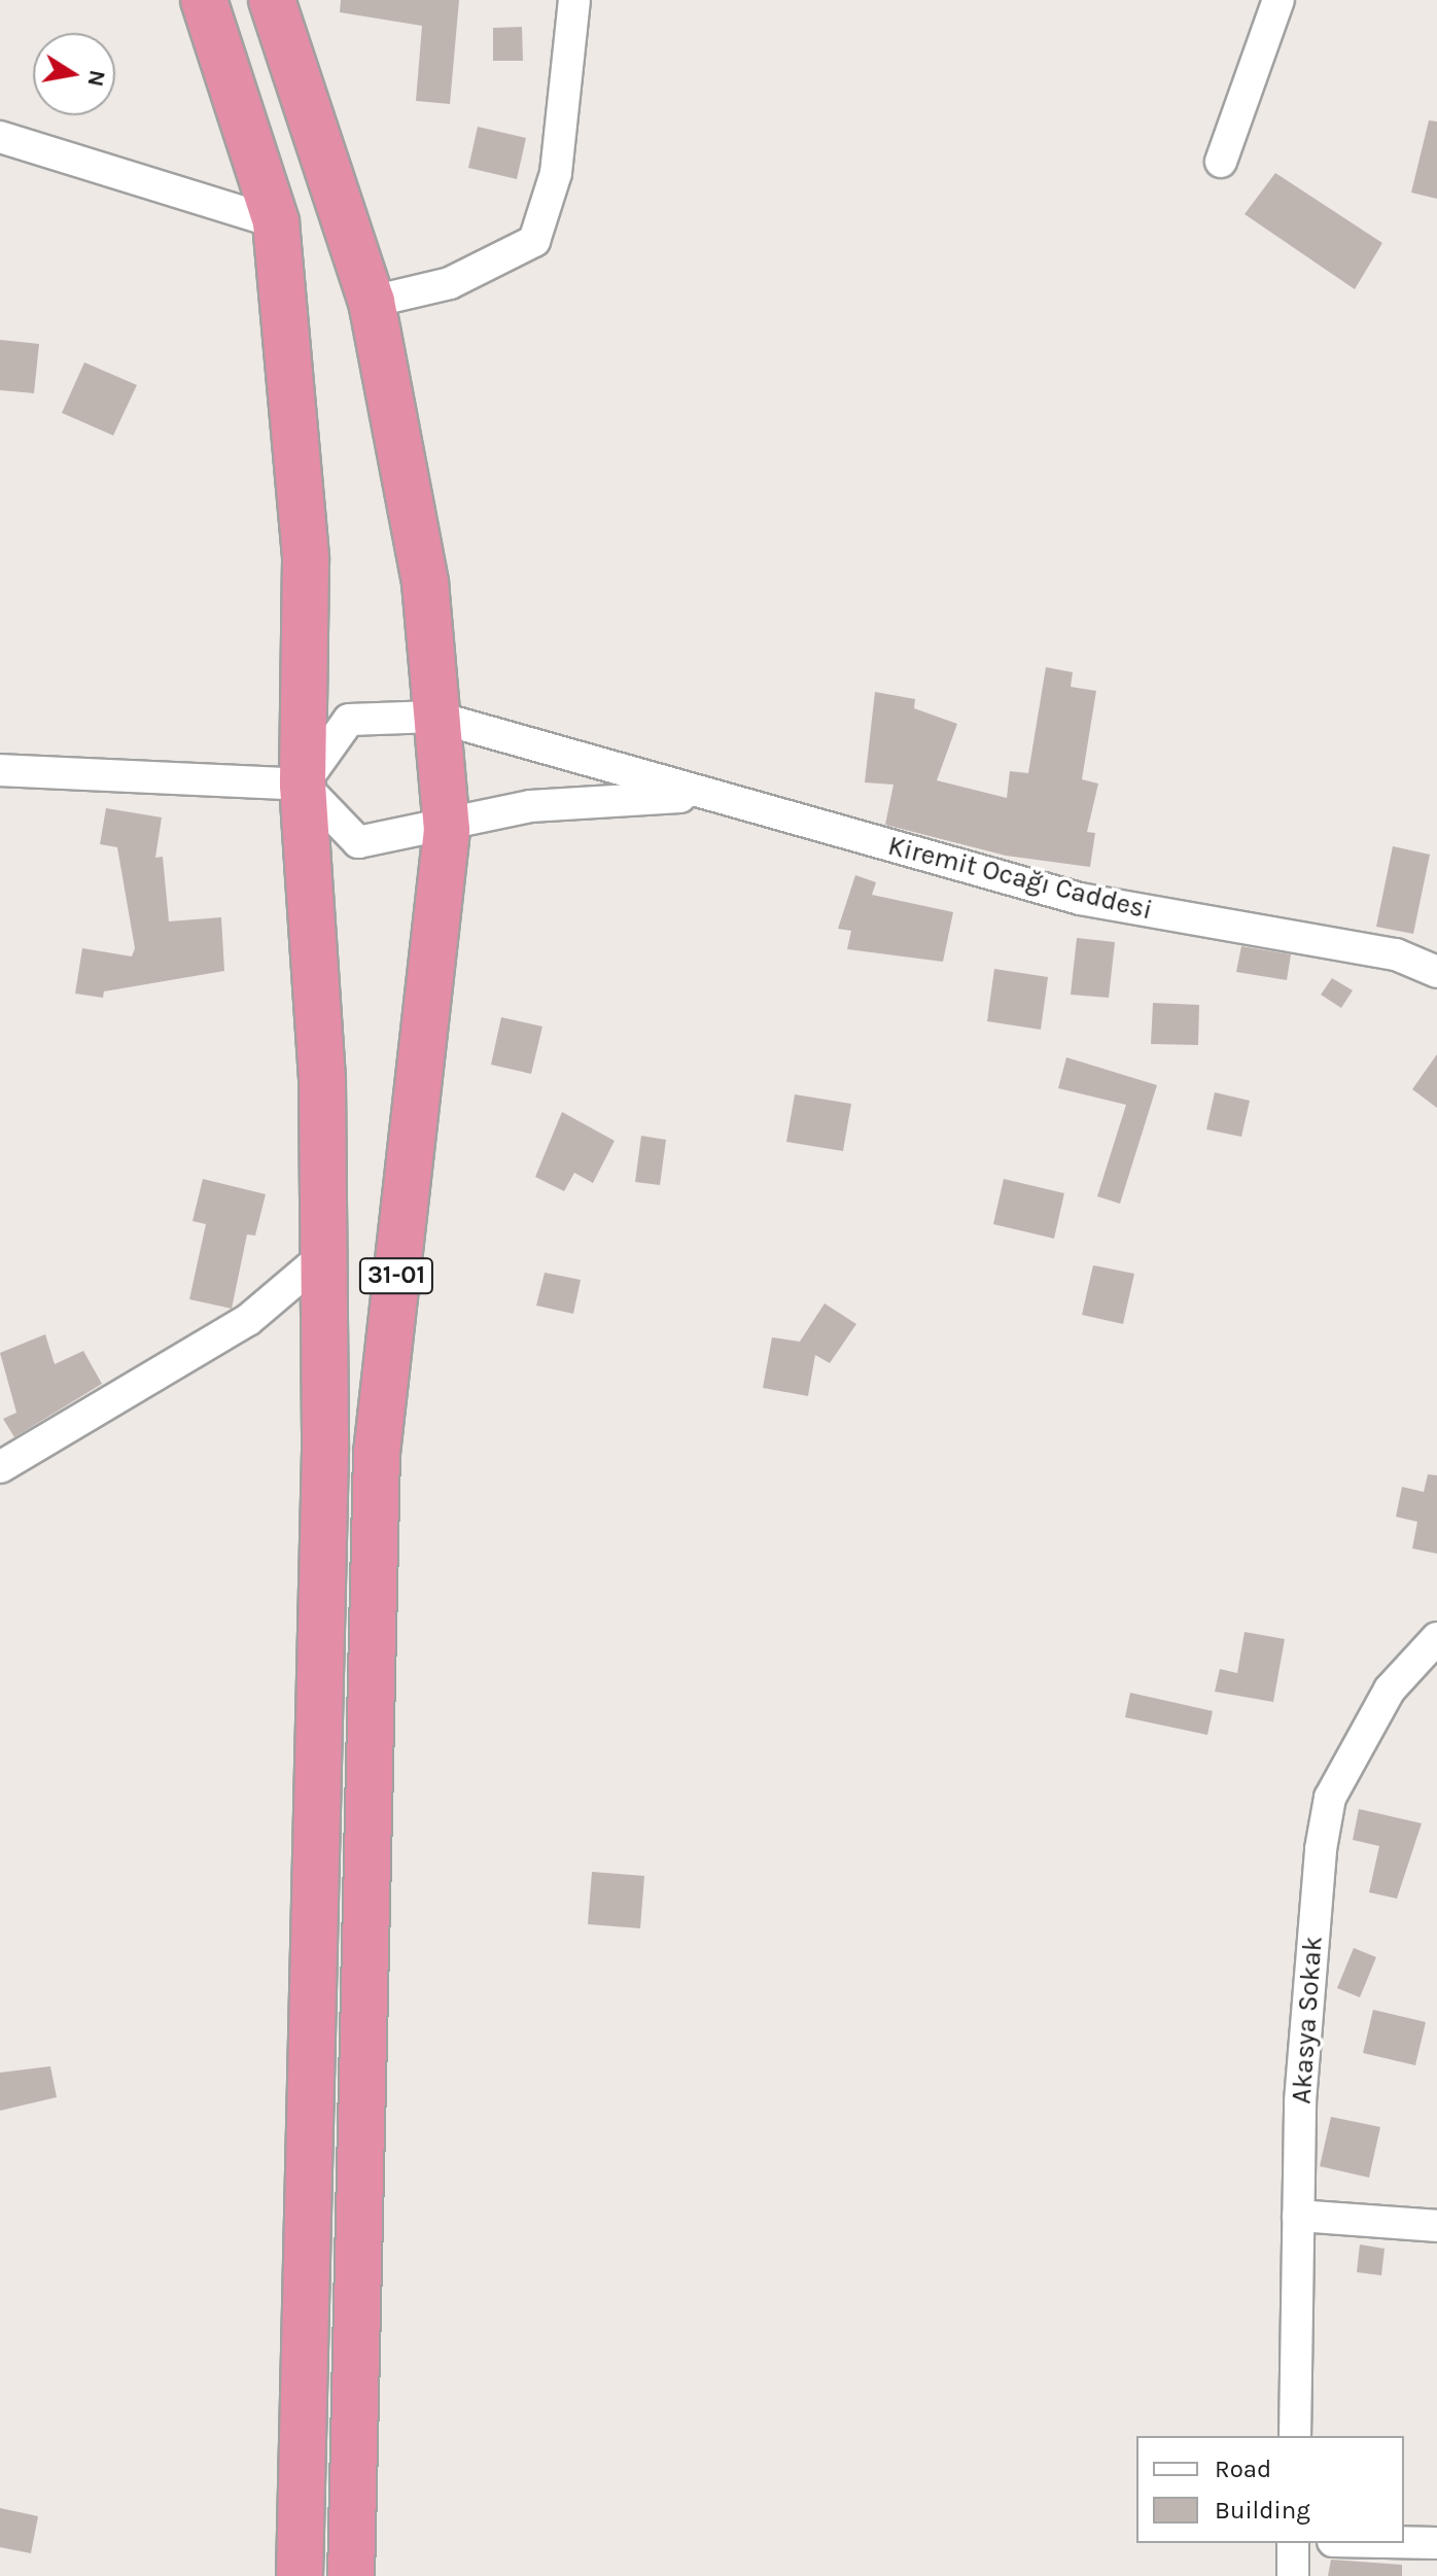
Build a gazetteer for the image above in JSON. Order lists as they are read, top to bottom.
{
  "streets": {
    "highway": ["31-01"],
    "street": ["Kiremit Ocağı Caddesi", "Akasya Sokak"]
  },
  "crossings": [
    ["Kiremit Ocağı Caddesi", "31-01"]
  ],
  "legend": ["Road", "Building"],
  "north": "right"
}
